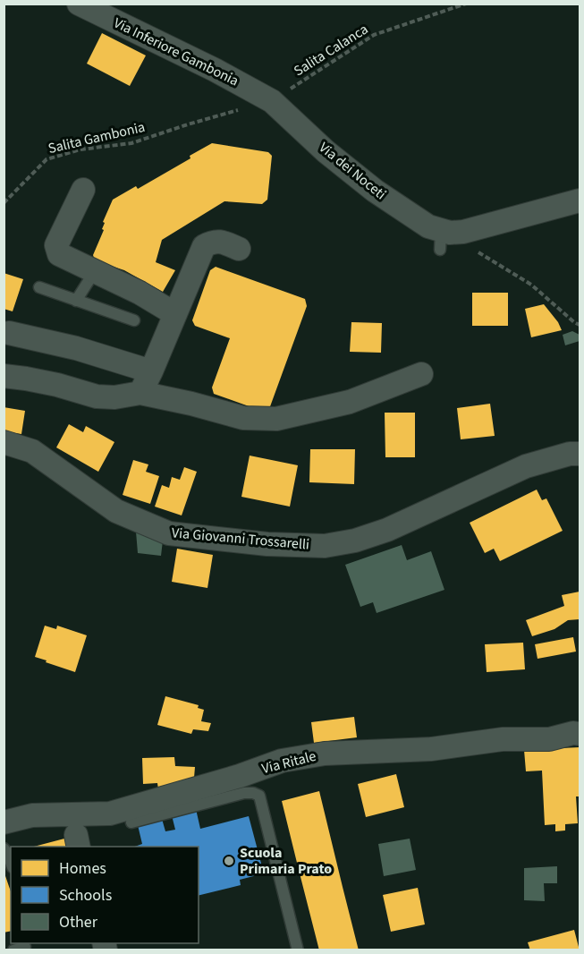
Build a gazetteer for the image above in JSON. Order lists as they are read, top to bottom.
{
  "streets": {
    "street": [
      "Via Inferiore Gambonia",
      "Via dei Noceti",
      "Via Giovanni Trossarelli",
      "Via Ritale"
    ],
    "path": ["Salita Calanca", "Salita Gambonia"]
  },
  "crossings": [
    ["Salita Calanca", "Via Inferiore Gambonia"],
    ["Salita Calanca", "Salita Gambonia"],
    ["Salita Calanca", "Via dei Noceti"],
    ["Via Inferiore Gambonia", "Salita Gambonia"],
    ["Via Inferiore Gambonia", "Via dei Noceti"],
    ["Salita Gambonia", "Via dei Noceti"]
  ],
  "places": ["Scuola Primaria Prato"],
  "legend": ["Homes", "Schools", "Other"]
}
